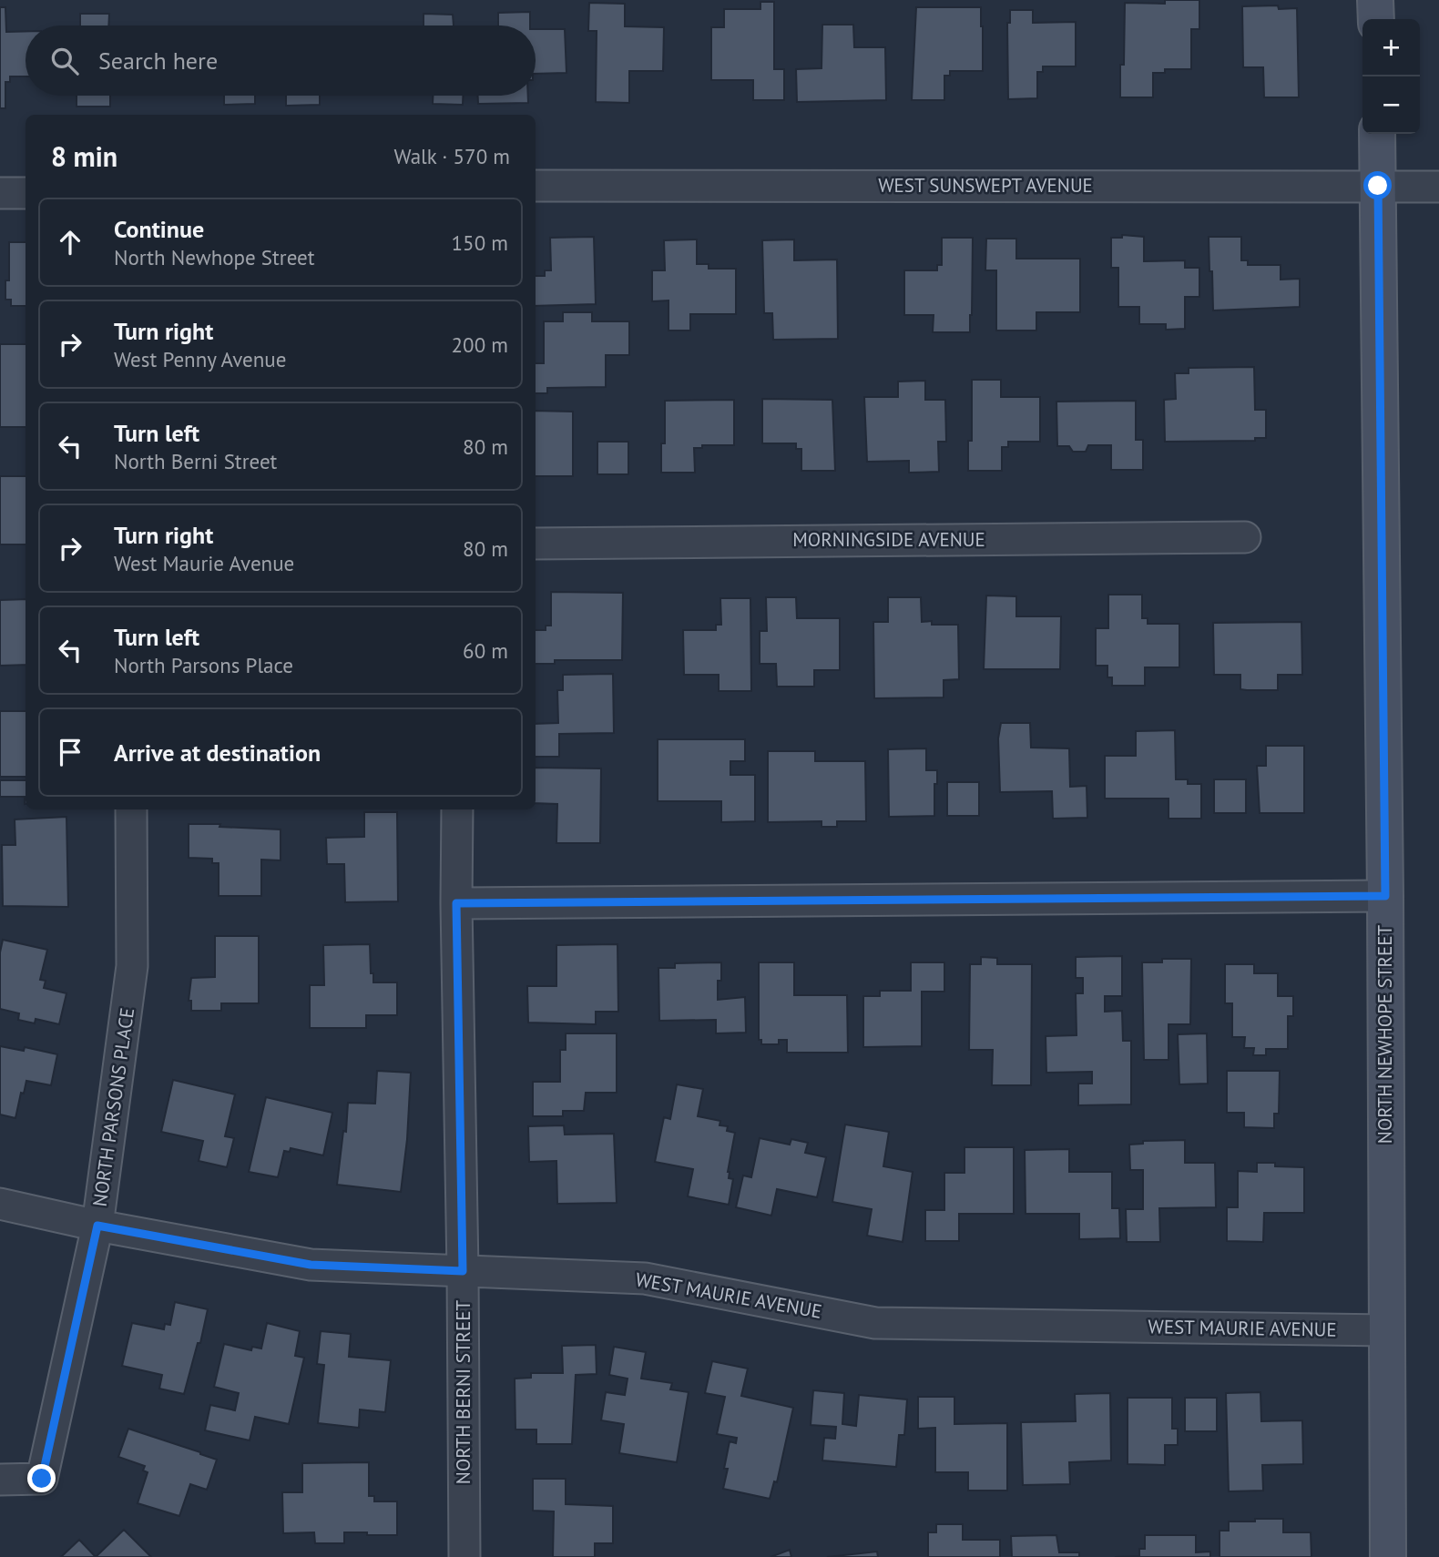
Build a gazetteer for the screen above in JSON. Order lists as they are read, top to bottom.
{
  "streets": {
    "street": [
      "WEST SUNSWEPT AVENUE",
      "MORNINGSIDE AVENUE",
      "NORTH NEWHOPE STREET",
      "NORTH PARSONS PLACE",
      "WEST MAURIE AVENUE",
      "NORTH BERNI STREET"
    ]
  },
  "crossings": [
    ["WEST SUNSWEPT AVENUE", "NORTH NEWHOPE STREET"],
    ["NORTH NEWHOPE STREET", "WEST MAURIE AVENUE"],
    ["NORTH PARSONS PLACE", "WEST MAURIE AVENUE"],
    ["WEST MAURIE AVENUE", "NORTH BERNI STREET"]
  ],
  "page": {
    "map_buttons": ["+", "−"],
    "search": "Search here",
    "heading": ["8 min", "Walk · 570 m"],
    "list": [
      ["Continue", "North Newhope Street", "150 m"],
      ["Turn right", "West Penny Avenue", "200 m"],
      ["Turn left", "North Berni Street", "80 m"],
      ["Turn right", "West Maurie Avenue", "80 m"],
      ["Turn left", "North Parsons Place", "60 m"],
      "Arrive at destination"
    ]
  }
}
